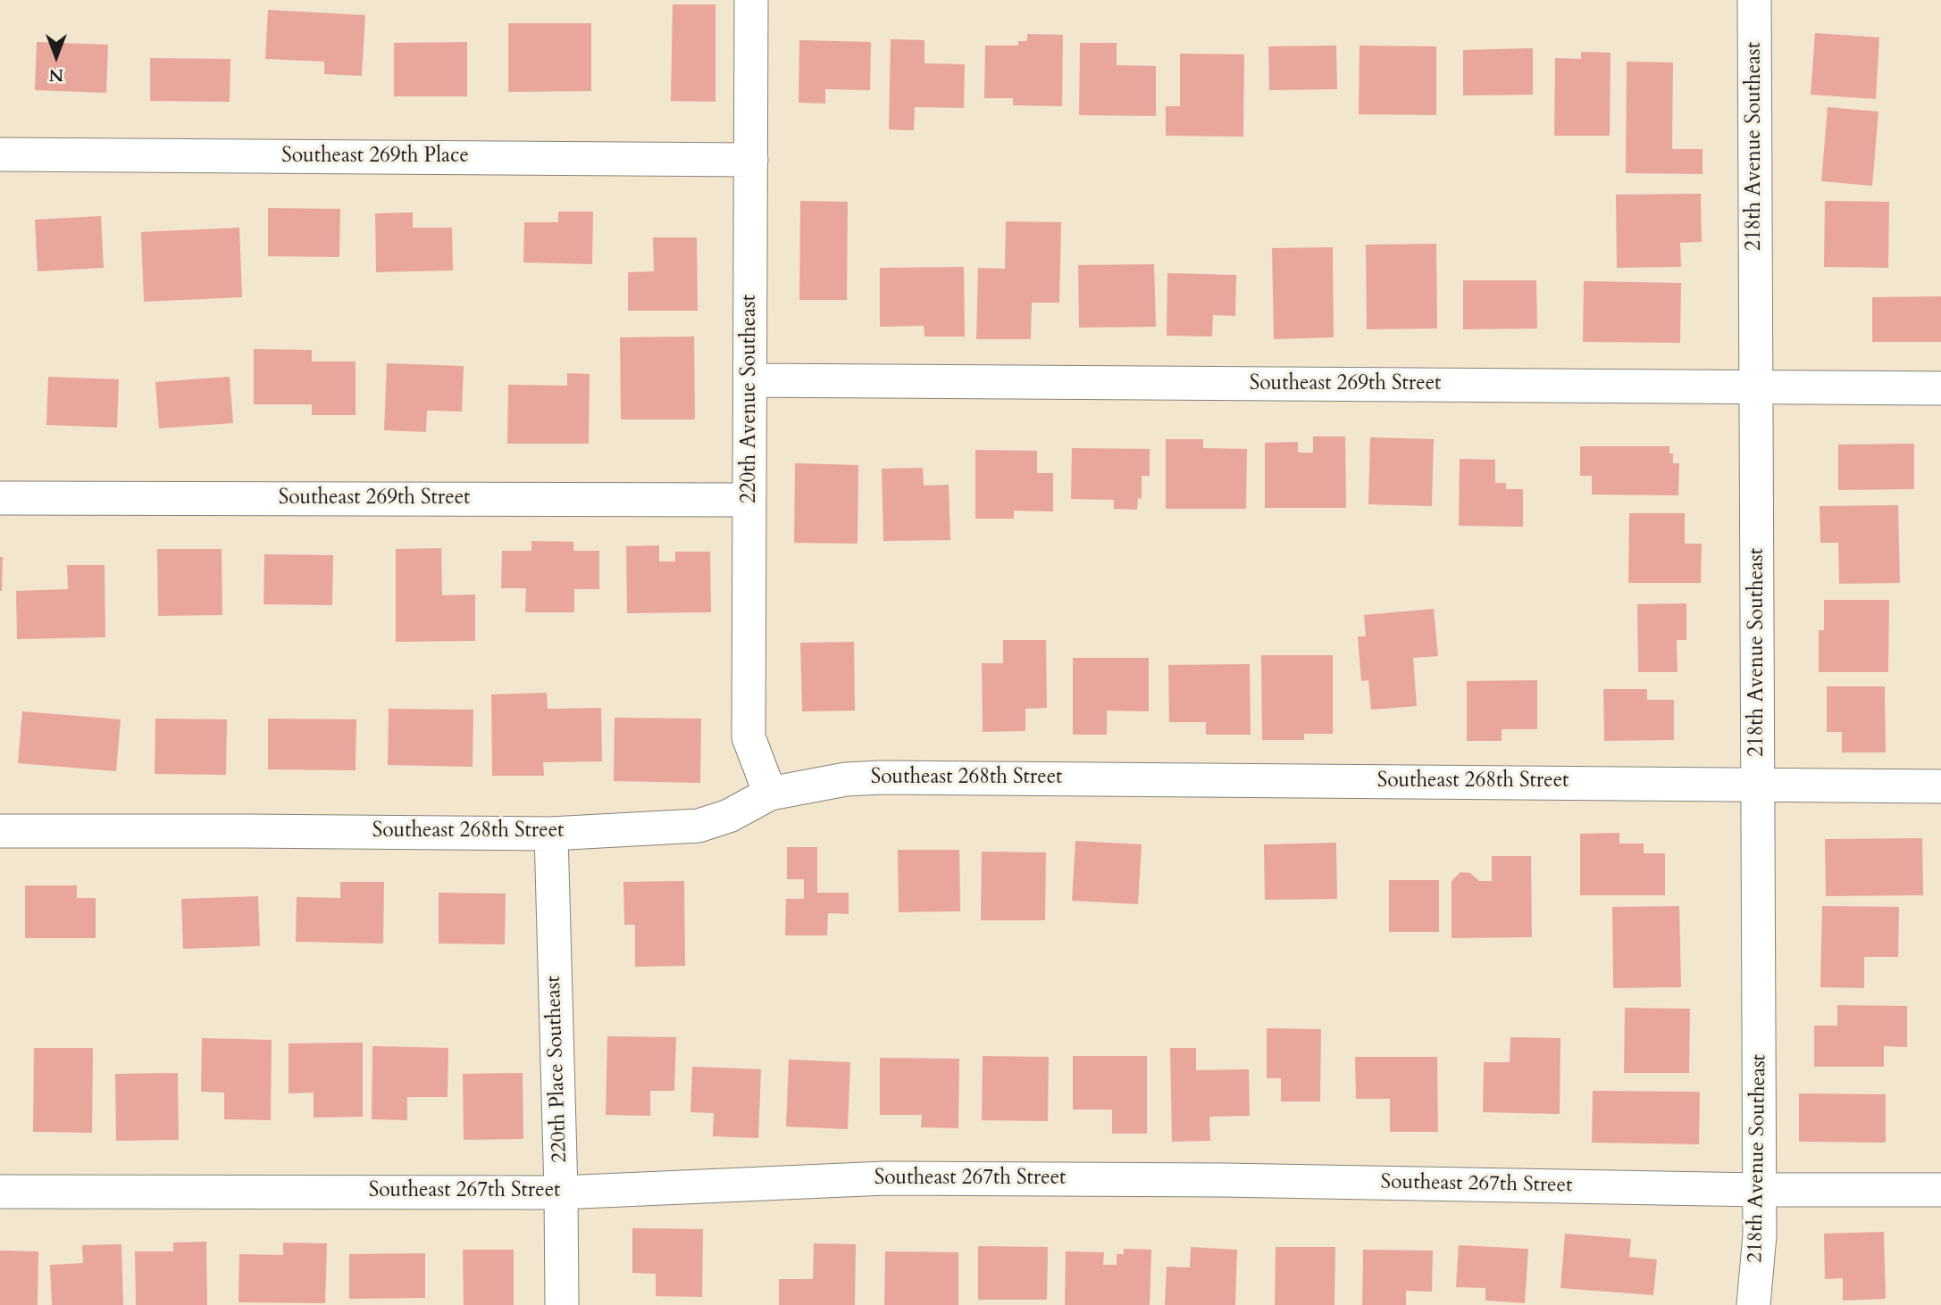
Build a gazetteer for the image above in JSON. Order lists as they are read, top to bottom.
{
  "streets": {
    "street": [
      "218th Avenue Southeast",
      "Southeast 269th Place",
      "Southeast 269th Street",
      "220th Avenue Southeast",
      "Southeast 268th Street",
      "220th Place Southeast",
      "Southeast 267th Street"
    ]
  },
  "crossings": [
    ["218th Avenue Southeast", "Southeast 269th Street"],
    ["218th Avenue Southeast", "Southeast 268th Street"],
    ["218th Avenue Southeast", "Southeast 267th Street"],
    ["Southeast 269th Place", "220th Avenue Southeast"],
    ["Southeast 269th Street", "220th Avenue Southeast"],
    ["220th Avenue Southeast", "Southeast 268th Street"],
    ["Southeast 268th Street", "220th Place Southeast"],
    ["220th Place Southeast", "Southeast 267th Street"]
  ],
  "north": "bottom"
}
